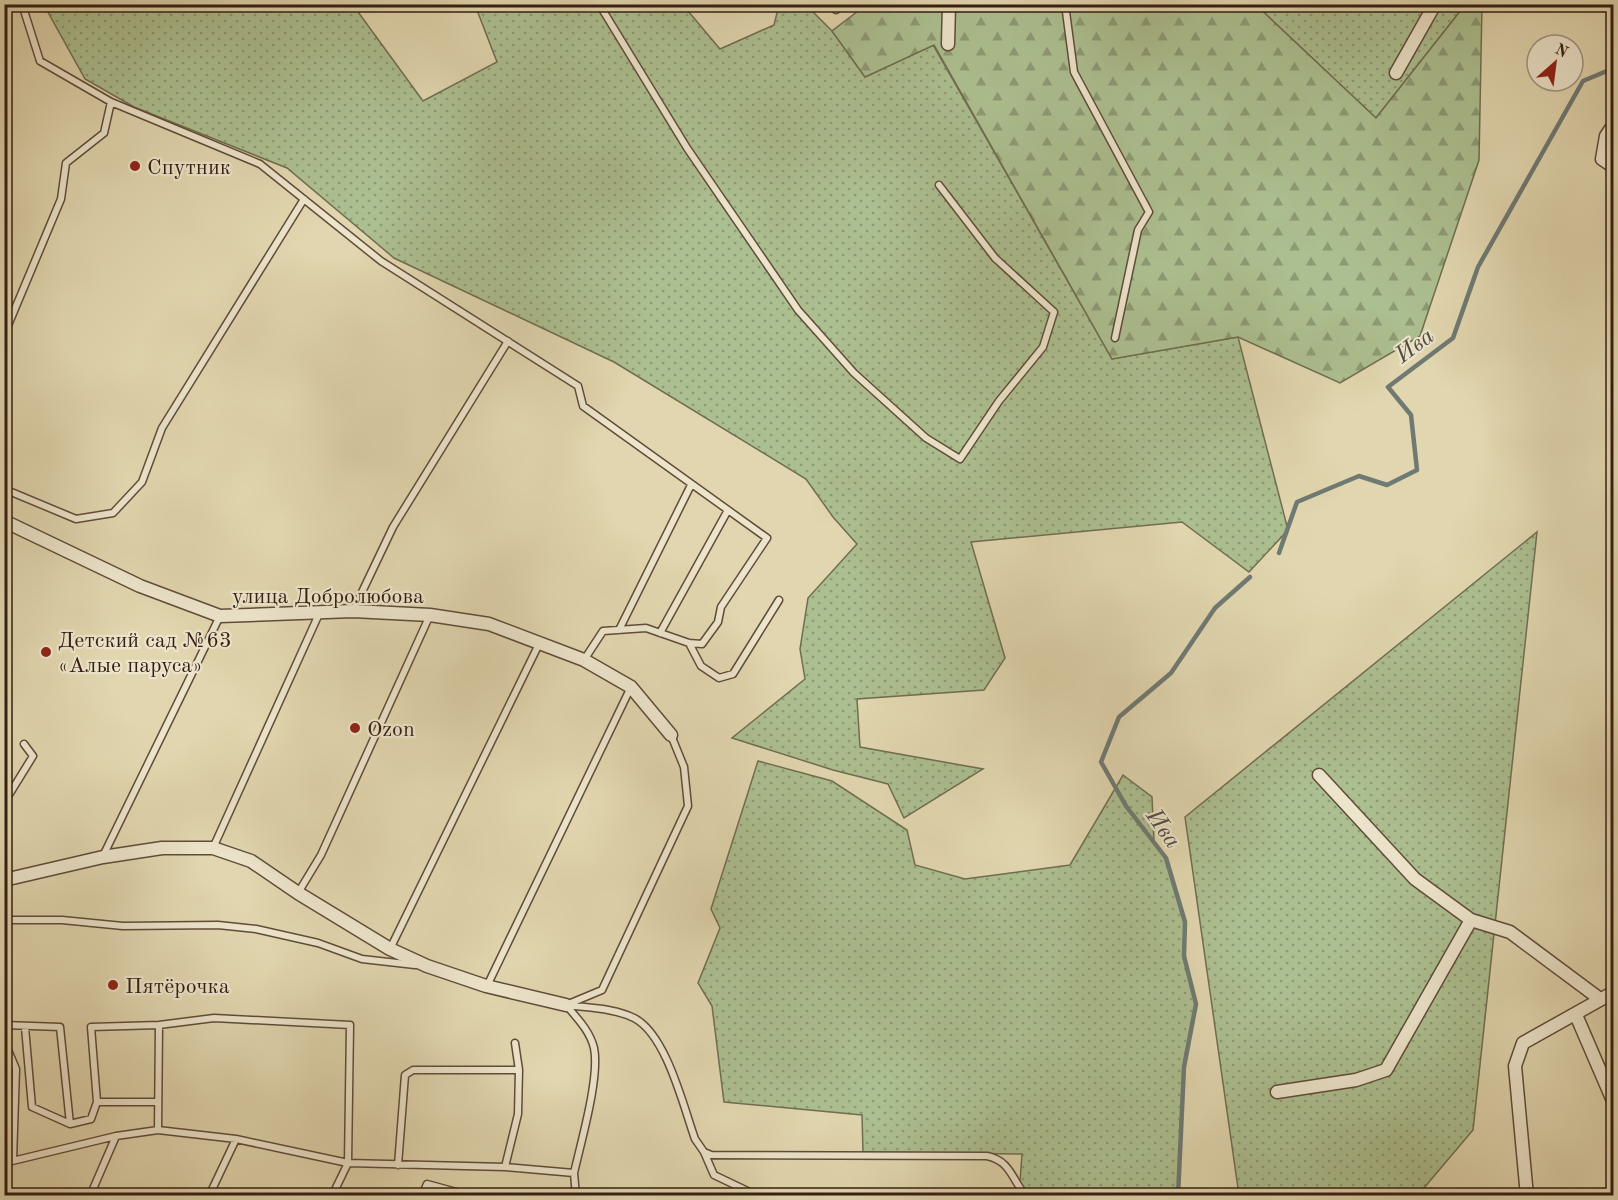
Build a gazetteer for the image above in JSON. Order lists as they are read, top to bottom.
{
  "streets": {
    "street": ["улица Добролюбова"]
  },
  "water": ["Ива"],
  "places": [
    "Спутник",
    "Детский сад №63 «Алые паруса»",
    "Ozon",
    "Пятёрочка"
  ],
  "north": "top right"
}
